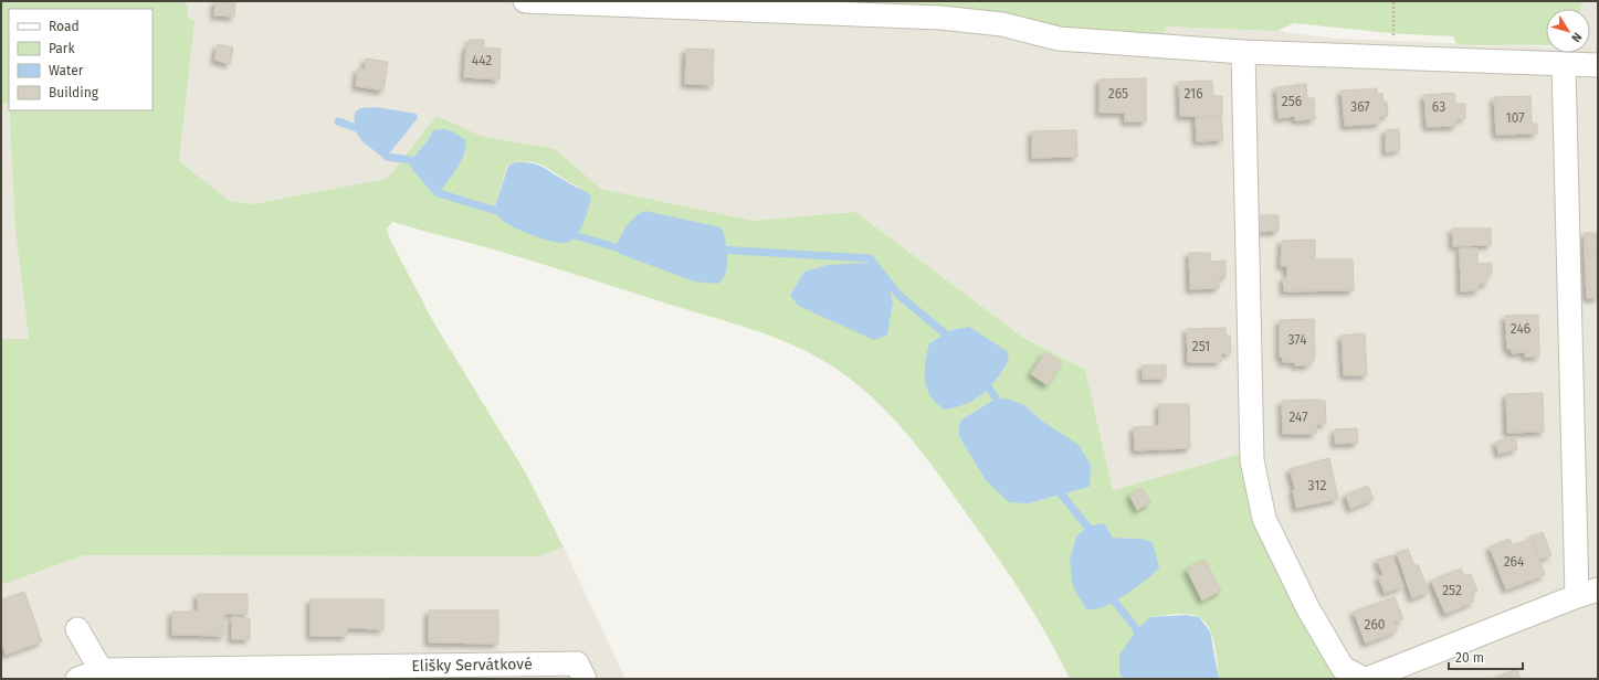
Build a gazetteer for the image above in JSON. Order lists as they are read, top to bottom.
{
  "streets": {
    "street": ["Elišky Servátkové"]
  },
  "house_numbers": [
    "442",
    "265",
    "216",
    "256",
    "367",
    "63",
    "107",
    "246",
    "374",
    "251",
    "247",
    "312",
    "264",
    "252",
    "260"
  ],
  "legend": [
    "Road",
    "Park",
    "Water",
    "Building"
  ],
  "scale_bar": "20 m",
  "north": "bottom right"
}
